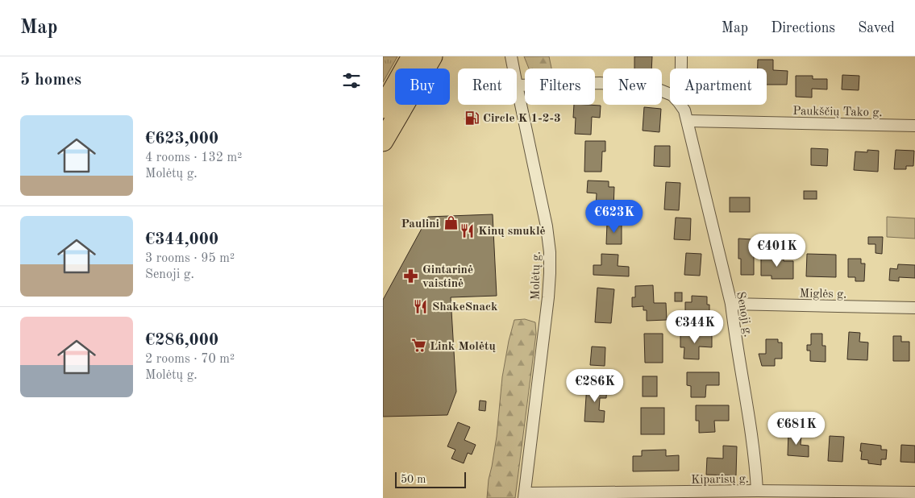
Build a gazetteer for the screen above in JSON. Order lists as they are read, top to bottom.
{
  "streets": {
    "street": [
      "Paukščių Tako g.",
      "Molėtų g.",
      "Miglės g.",
      "Senoji g.",
      "Kiparisų g."
    ]
  },
  "crossings": [
    ["Paukščių Tako g.", "Senoji g."],
    ["Molėtų g.", "Kiparisų g."],
    ["Miglės g.", "Senoji g."],
    ["Senoji g.", "Kiparisų g."]
  ],
  "places": {
    "fuel station": ["Circle K 1-2-3"],
    "shop": ["Paulini"],
    "restaurant": ["Kinų smuklė", "ShakeSnack"],
    "pharmacy": ["Gintarinė vaistinė"],
    "supermarket": ["Link Molėtų"]
  },
  "scale_bar": "50 m",
  "page": {
    "header": "Map",
    "nav": ["Map", "Directions", "Saved"],
    "heading": "5 homes",
    "chip": [
      "Buy",
      "Rent",
      "Filters",
      "New",
      "Apartment"
    ],
    "list": [
      {
        "name": "€623,000",
        "note": "4 rooms · 132 m² · Molėtų g."
      },
      {
        "name": "€344,000",
        "note": "3 rooms · 95 m² · Senoji g."
      },
      {
        "name": "€286,000",
        "note": "2 rooms · 70 m² · Molėtų g."
      }
    ],
    "price": [
      "€623K",
      "€401K",
      "€344K",
      "€286K",
      "€681K"
    ],
    "scale": "50 m"
  }
}
